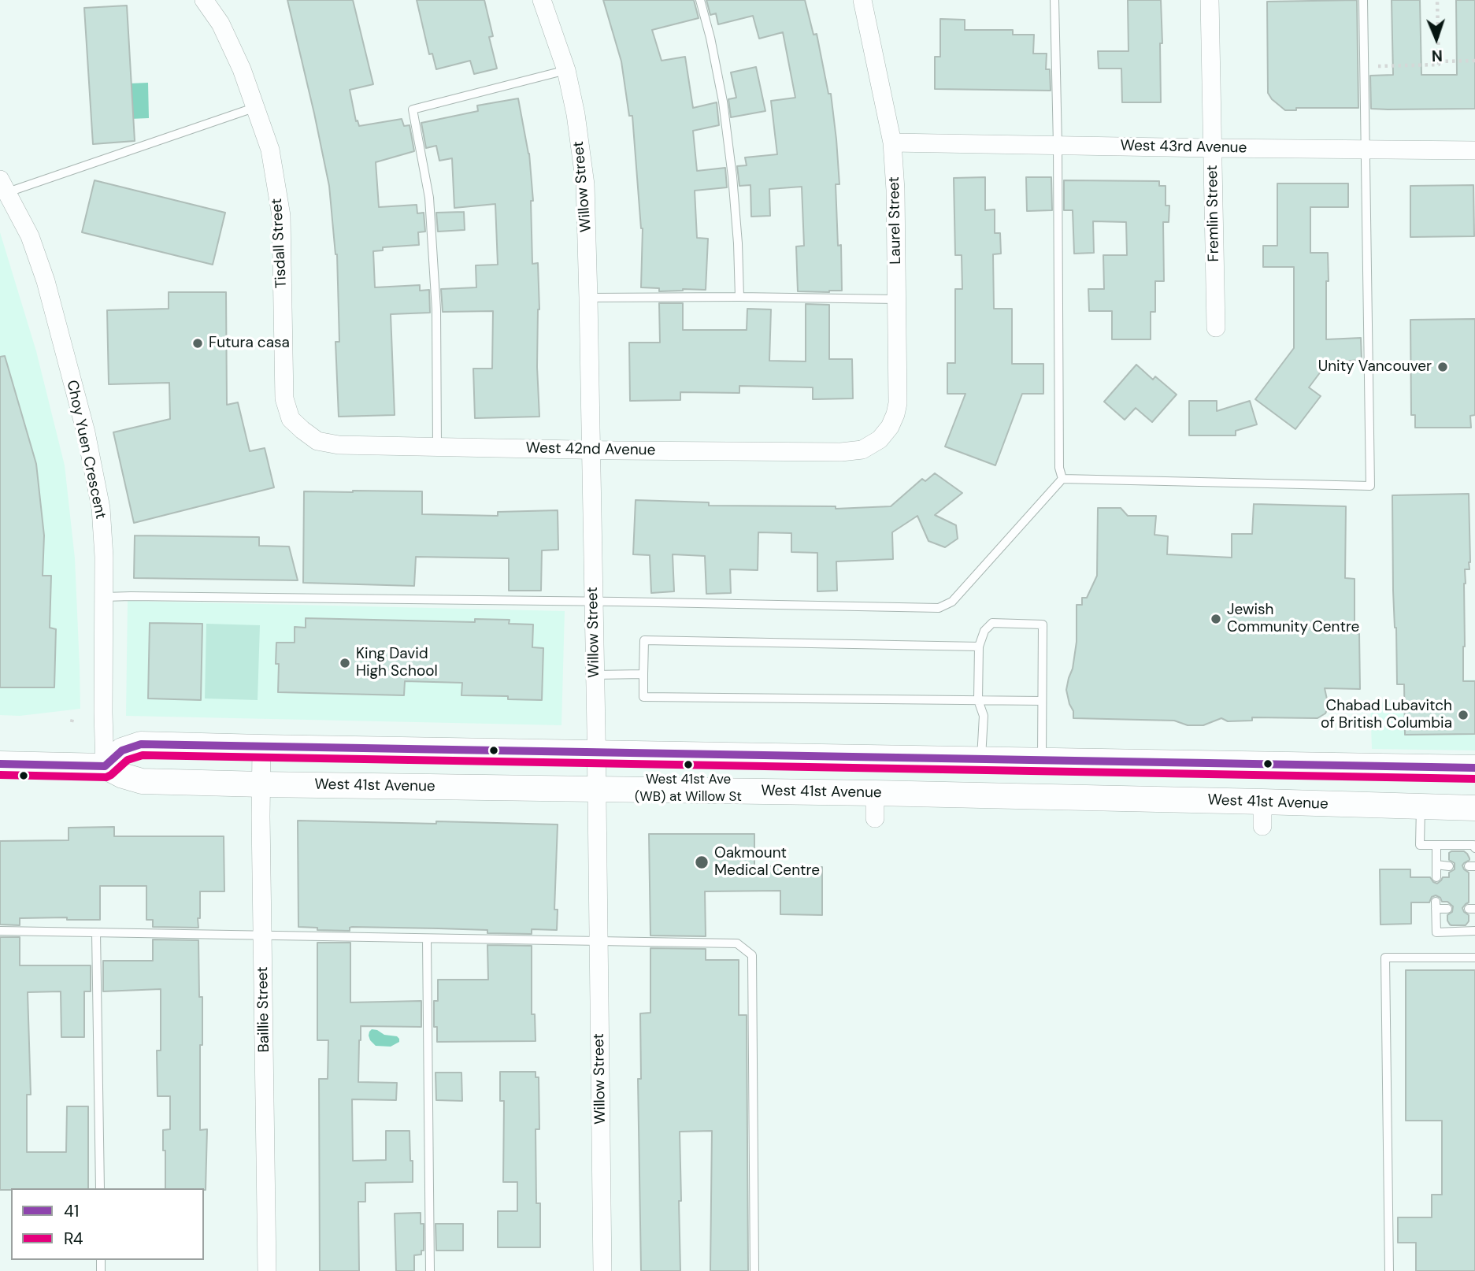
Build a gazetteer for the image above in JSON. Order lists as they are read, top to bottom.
{
  "streets": {
    "main road": ["West 41st Avenue"],
    "street": [
      "West 43rd Avenue",
      "Willow Street",
      "Fremlin Street",
      "Laurel Street",
      "Tisdall Street",
      "Choy Yuen Crescent",
      "West 42nd Avenue",
      "Baillie Street"
    ]
  },
  "crossings": [
    ["West 43rd Avenue", "Fremlin Street"],
    ["West 43rd Avenue", "Laurel Street"],
    ["Willow Street", "West 42nd Avenue"],
    ["Willow Street", "West 41st Avenue"],
    ["Laurel Street", "West 42nd Avenue"],
    ["Tisdall Street", "West 42nd Avenue"],
    ["Choy Yuen Crescent", "West 41st Avenue"],
    ["West 41st Avenue", "Baillie Street"]
  ],
  "places": [
    "Futura casa",
    "Unity Vancouver",
    "Jewish Community Centre",
    "King David High School",
    "Chabad Lubavitch of British Columbia",
    "West 41st Ave (WB) at Willow St",
    "Oakmount Medical Centre"
  ],
  "lines": ["transit line 41", "transit line R4"],
  "legend": ["41", "R4"],
  "north": "bottom"
}
